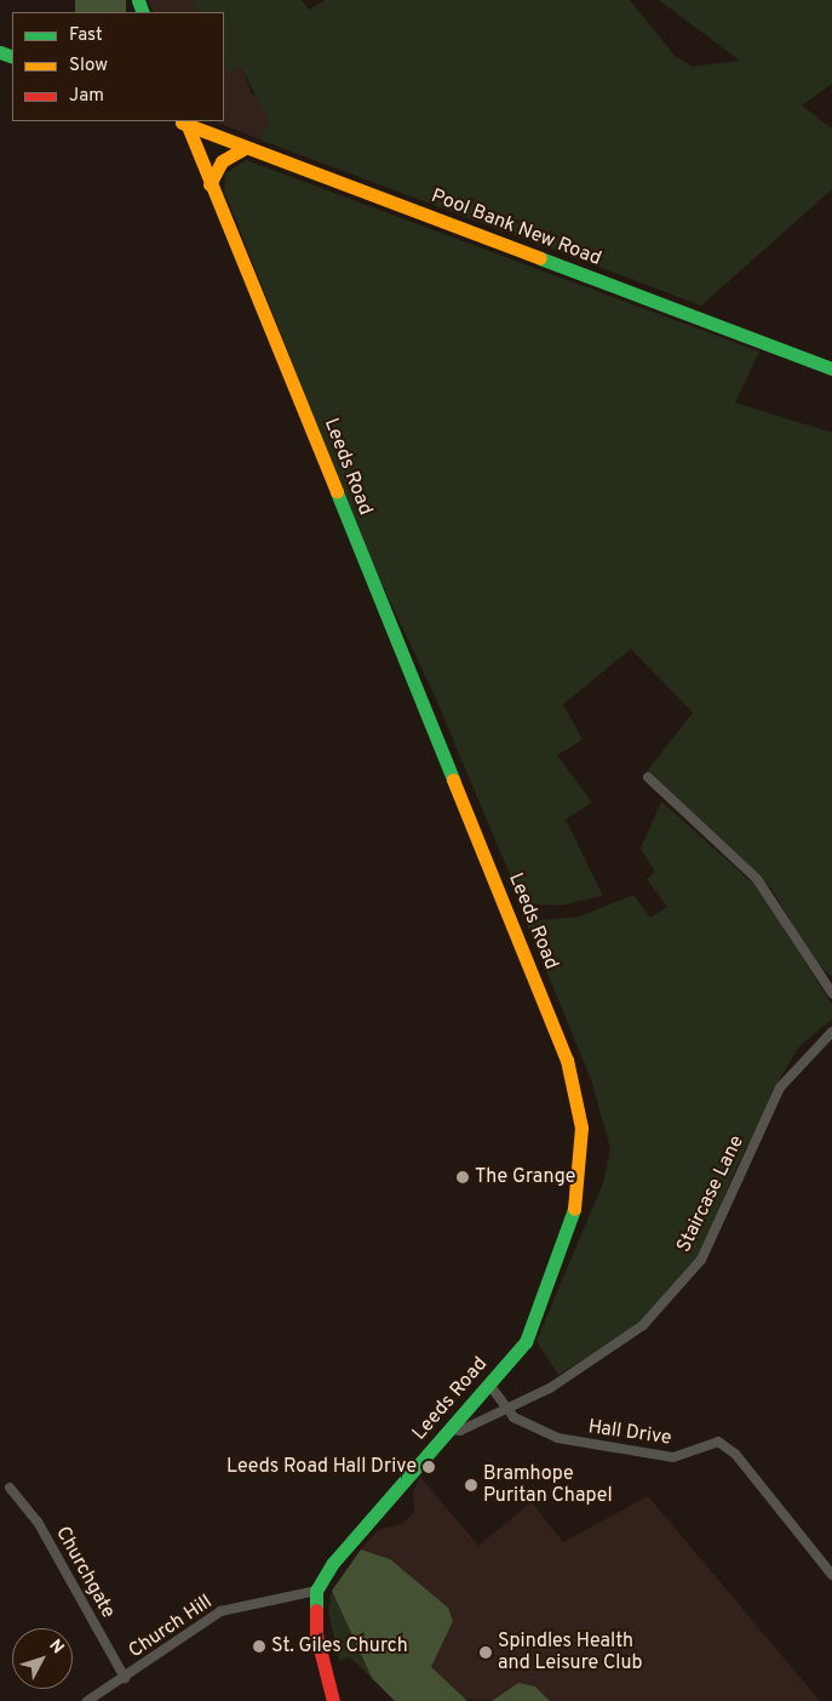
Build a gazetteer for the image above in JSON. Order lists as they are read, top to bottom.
{
  "streets": {
    "highway": ["Pool Bank New Road", "Leeds Road"],
    "street": [
      "Staircase Lane",
      "Hall Drive",
      "Churchgate",
      "Church Hill"
    ]
  },
  "crossings": [
    ["Pool Bank New Road", "Leeds Road"],
    ["Leeds Road", "Staircase Lane"],
    ["Leeds Road", "Hall Drive"],
    ["Leeds Road", "Church Hill"],
    ["Staircase Lane", "Hall Drive"],
    ["Churchgate", "Church Hill"]
  ],
  "places": [
    "The Grange",
    "Leeds Road Hall Drive",
    "Bramhope Puritan Chapel",
    "St. Giles Church",
    "Spindles Health and Leisure Club"
  ],
  "legend": ["Fast", "Slow", "Jam"],
  "north": "top right"
}
